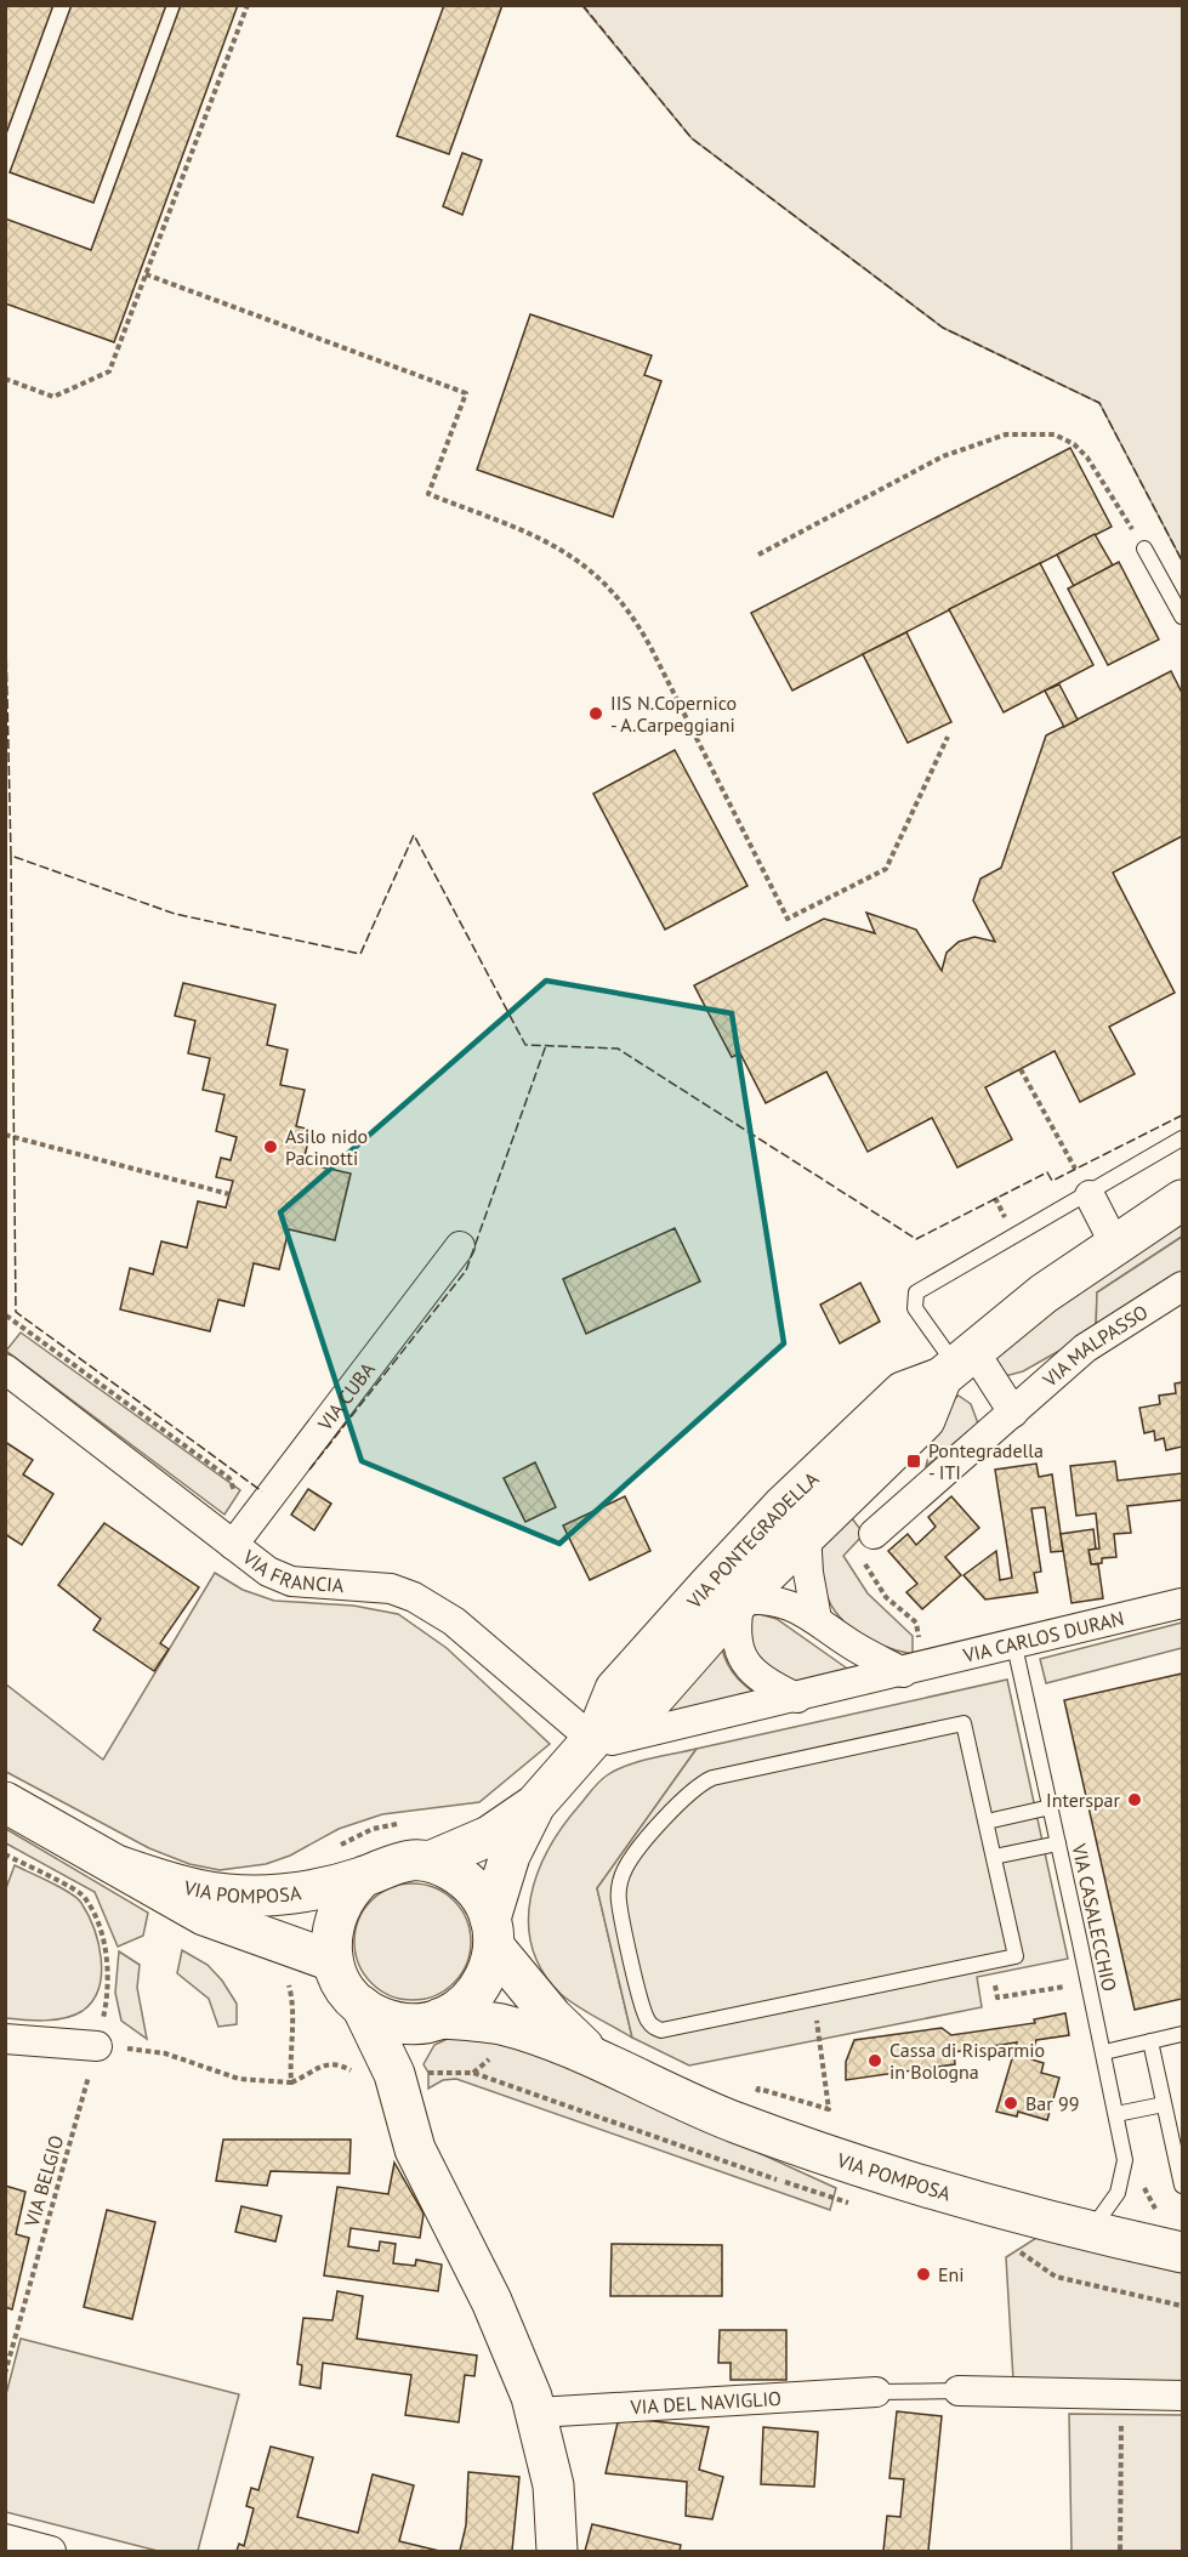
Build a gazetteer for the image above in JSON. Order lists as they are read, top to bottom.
{
  "streets": {
    "main road": ["VIA PONTEGRADELLA", "VIA POMPOSA"],
    "street": [
      "VIA MALPASSO",
      "VIA CUBA",
      "VIA FRANCIA",
      "VIA CARLOS DURAN",
      "VIA DEL NAVIGLIO"
    ],
    "lane": ["VIA CASALECCHIO"],
    "path": ["VIA BELGIO"]
  },
  "crossings": [
    ["VIA CUBA", "VIA FRANCIA"],
    ["VIA PONTEGRADELLA", "VIA FRANCIA"],
    ["VIA PONTEGRADELLA", "VIA CARLOS DURAN"],
    ["VIA PONTEGRADELLA", "VIA POMPOSA"],
    ["VIA FRANCIA", "VIA CARLOS DURAN"],
    ["VIA CARLOS DURAN", "VIA CASALECCHIO"]
  ],
  "places": {
    "other": [
      "IIS N.Copernico - A.Carpeggiani",
      "Asilo nido Pacinotti",
      "Interspar",
      "Cassa di Risparmio in Bologna",
      "Bar 99",
      "Eni"
    ],
    "transit": ["Pontegradella - ITI"]
  }
}
